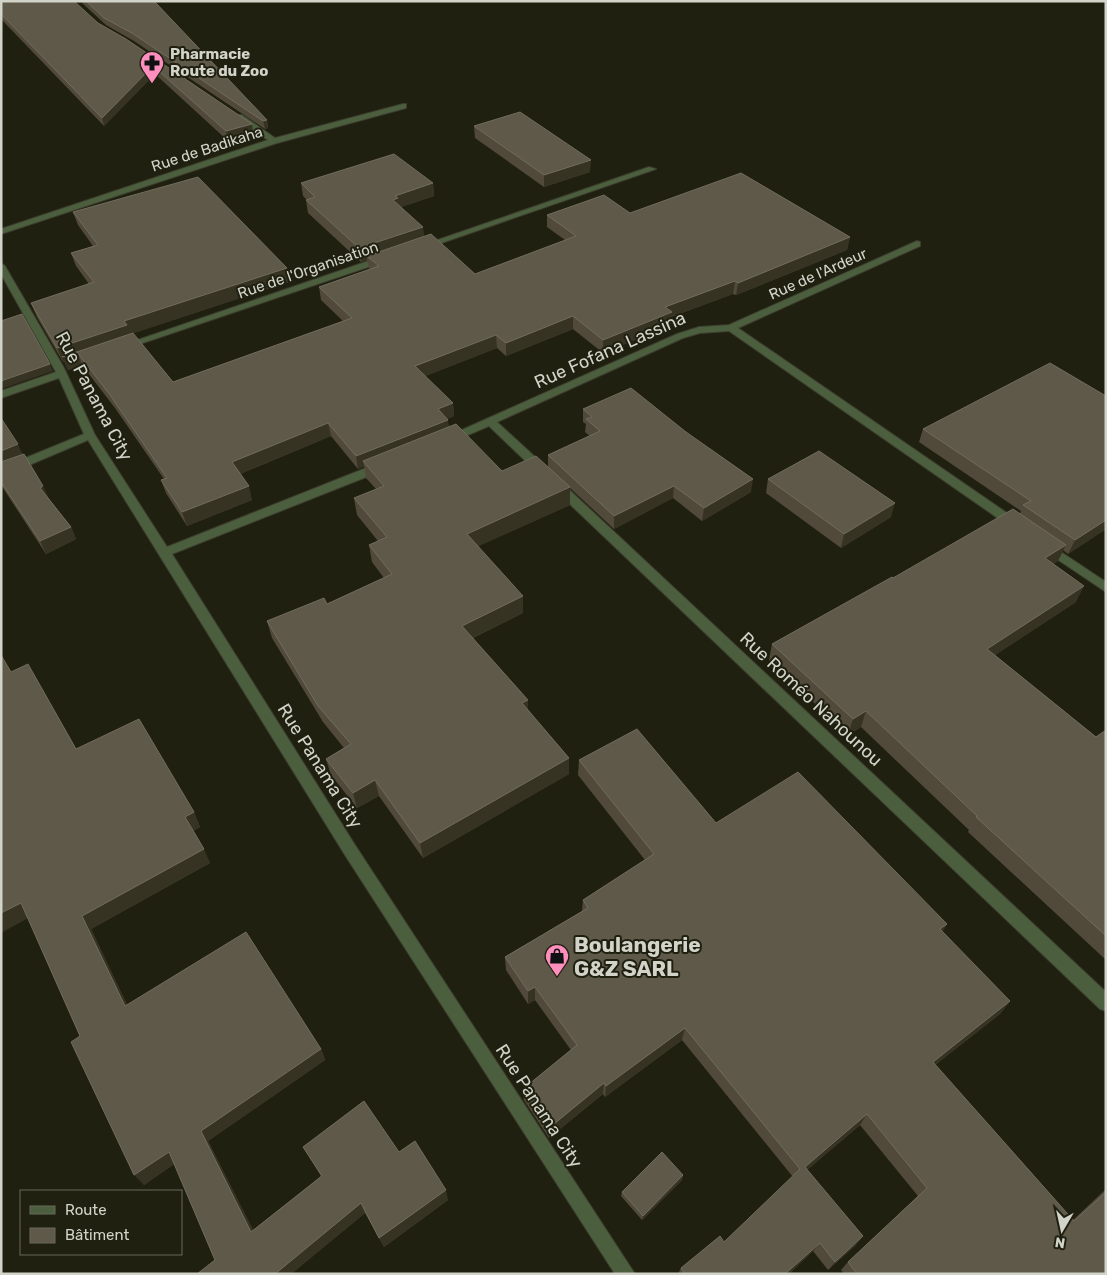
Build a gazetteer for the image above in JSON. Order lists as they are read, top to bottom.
{
  "streets": {
    "street": [
      "Rue de Badikaha",
      "Rue de l'Organisation",
      "Rue de l'Ardeur",
      "Rue Fofana Lassina",
      "Rue Panama City",
      "Rue Roméo Nahounou"
    ]
  },
  "crossings": [
    ["Rue de l'Ardeur", "Rue Fofana Lassina"],
    ["Rue Fofana Lassina", "Rue Roméo Nahounou"]
  ],
  "places": {
    "pharmacy": ["Pharmacie Route du Zoo"],
    "shop": ["Boulangerie G&Z SARL"]
  },
  "legend": ["Route", "Bâtiment"],
  "north": "bottom"
}
